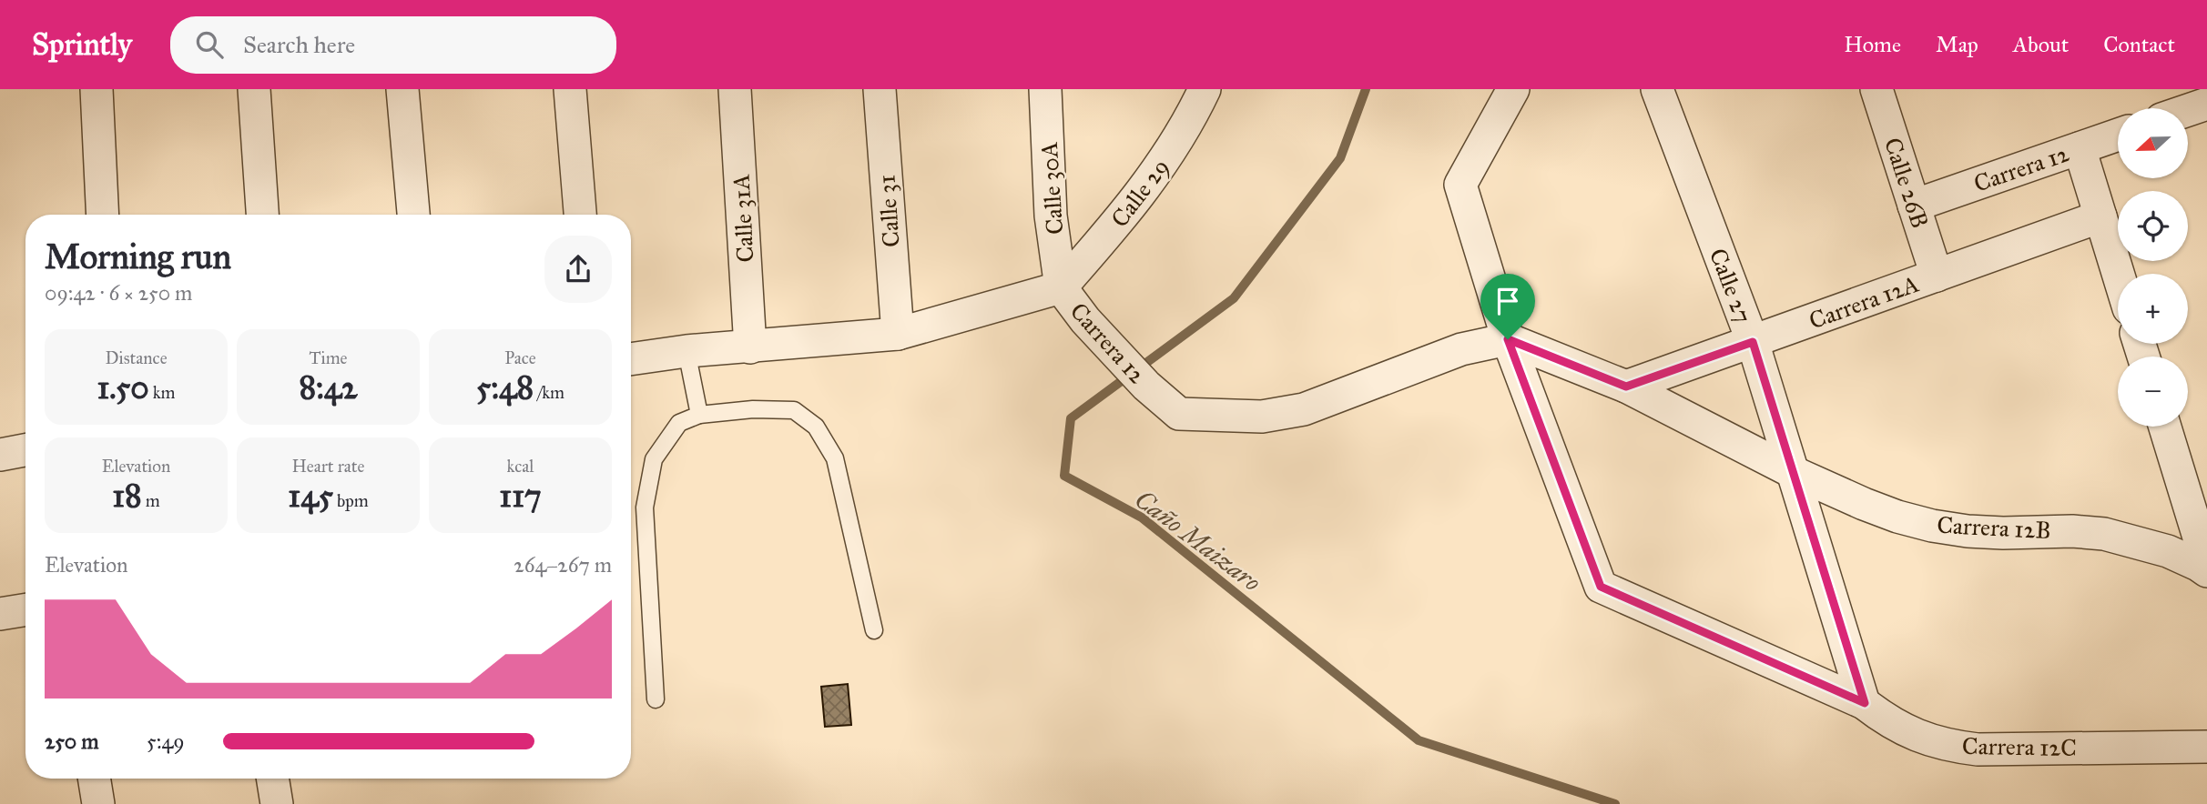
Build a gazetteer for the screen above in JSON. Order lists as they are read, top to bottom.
{
  "streets": {
    "street": [
      "Carrera 12",
      "Calle 26B",
      "Calle 30A",
      "Calle 29",
      "Calle 31",
      "Calle 31A",
      "Calle 27",
      "Carrera 12A",
      "Carrera 12B",
      "Carrera 12C"
    ]
  },
  "crossings": [
    ["Carrera 12", "Calle 26B"],
    ["Carrera 12", "Calle 30A"],
    ["Carrera 12", "Calle 29"],
    ["Carrera 12", "Calle 31"],
    ["Carrera 12", "Calle 31A"],
    ["Carrera 12", "Carrera 12B"],
    ["Carrera 12", "Carrera 12C"],
    ["Calle 26B", "Carrera 12A"],
    ["Calle 30A", "Calle 29"],
    ["Calle 27", "Carrera 12A"],
    ["Calle 27", "Carrera 12B"],
    ["Calle 27", "Carrera 12C"],
    ["Carrera 12A", "Carrera 12B"],
    ["Carrera 12B", "Carrera 12C"]
  ],
  "water": ["Caño Maizaro"],
  "north": "left",
  "page": {
    "header": "Sprintly",
    "search": "Search here",
    "nav": [
      "Home",
      "Map",
      "About",
      "Contact"
    ],
    "map_buttons": ["+", "−"],
    "heading": ["Morning run", "09:42 · 6 × 250 m"],
    "stats": [
      ["Distance", "1.50 km"],
      ["Time", "8:42"],
      ["Pace", "5:48 /km"],
      ["Elevation", "18 m"],
      ["Heart rate", "145 bpm"],
      ["kcal", "117"]
    ],
    "chart": ["Elevation", "264–267 m"],
    "list": [
      {
        "name": "250 m",
        "note": "5:49"
      }
    ]
  }
}
